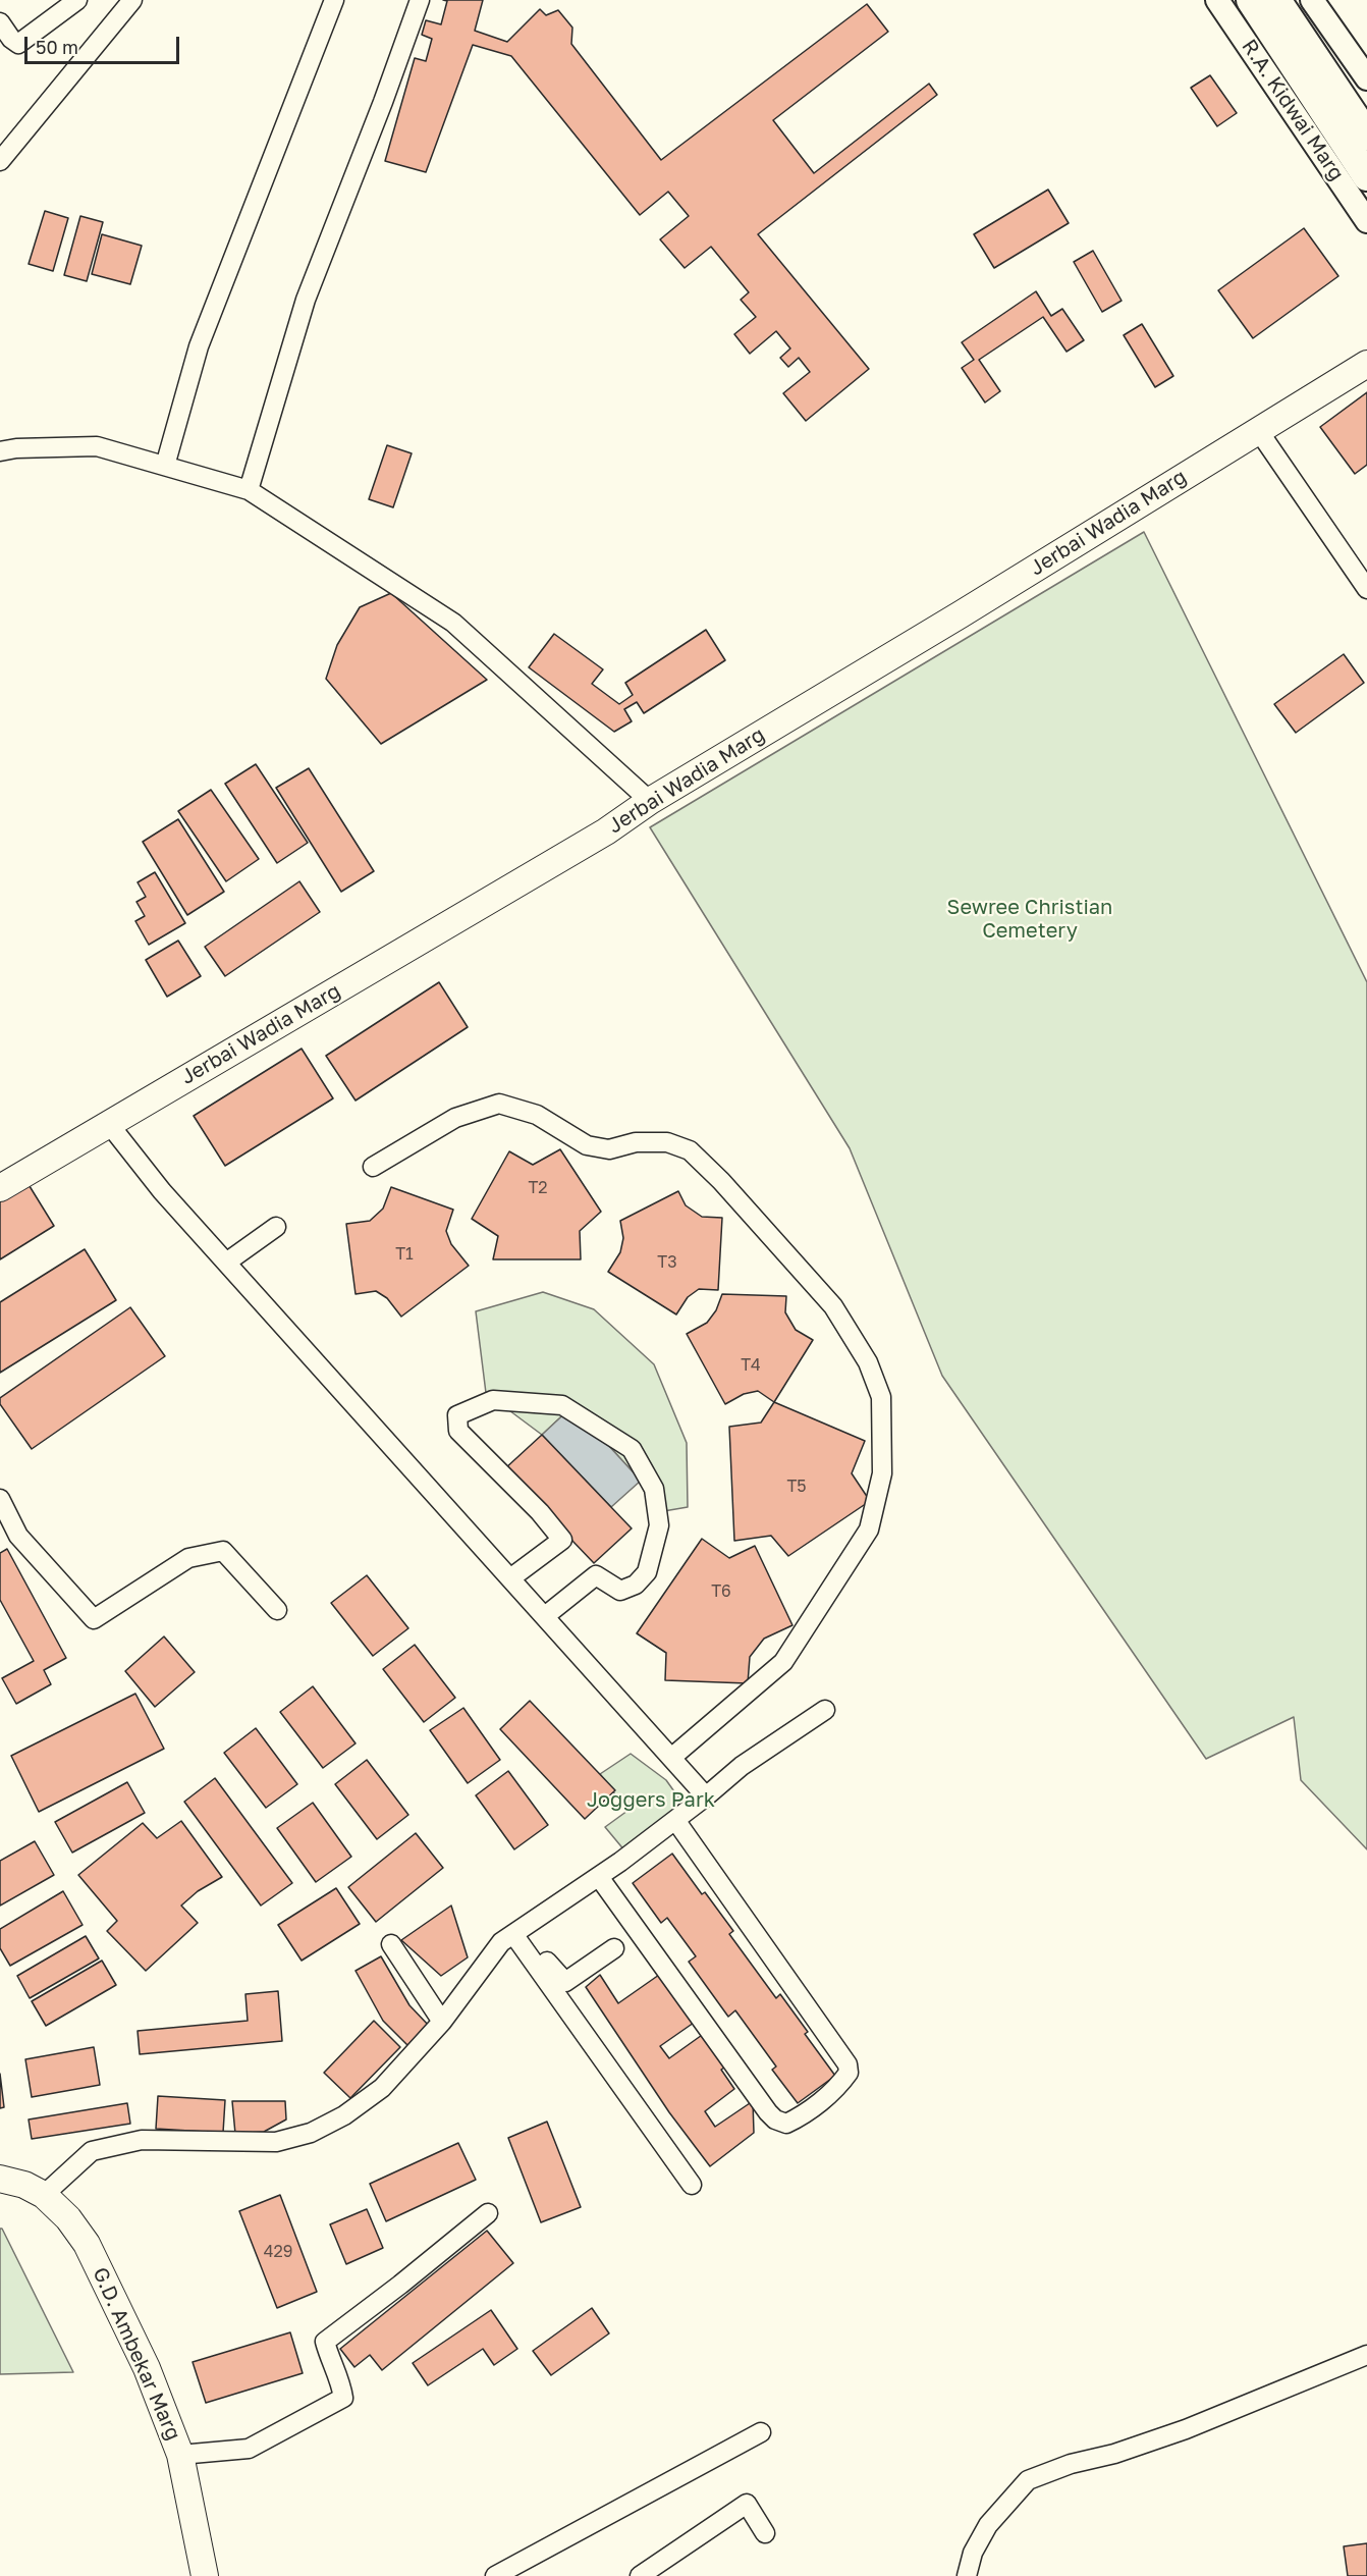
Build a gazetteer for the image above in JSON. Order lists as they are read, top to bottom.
{
  "streets": {
    "main road": ["Jerbai Wadia Marg", "G.D. Ambekar Marg"],
    "street": ["R.A. Kidwai Marg"]
  },
  "parks": ["Sewree Christian Cemetery", "Joggers Park"],
  "house_numbers": [
    "T2",
    "T1",
    "T3",
    "T4",
    "T5",
    "T6",
    "429"
  ],
  "scale_bar": "50 m"
}
